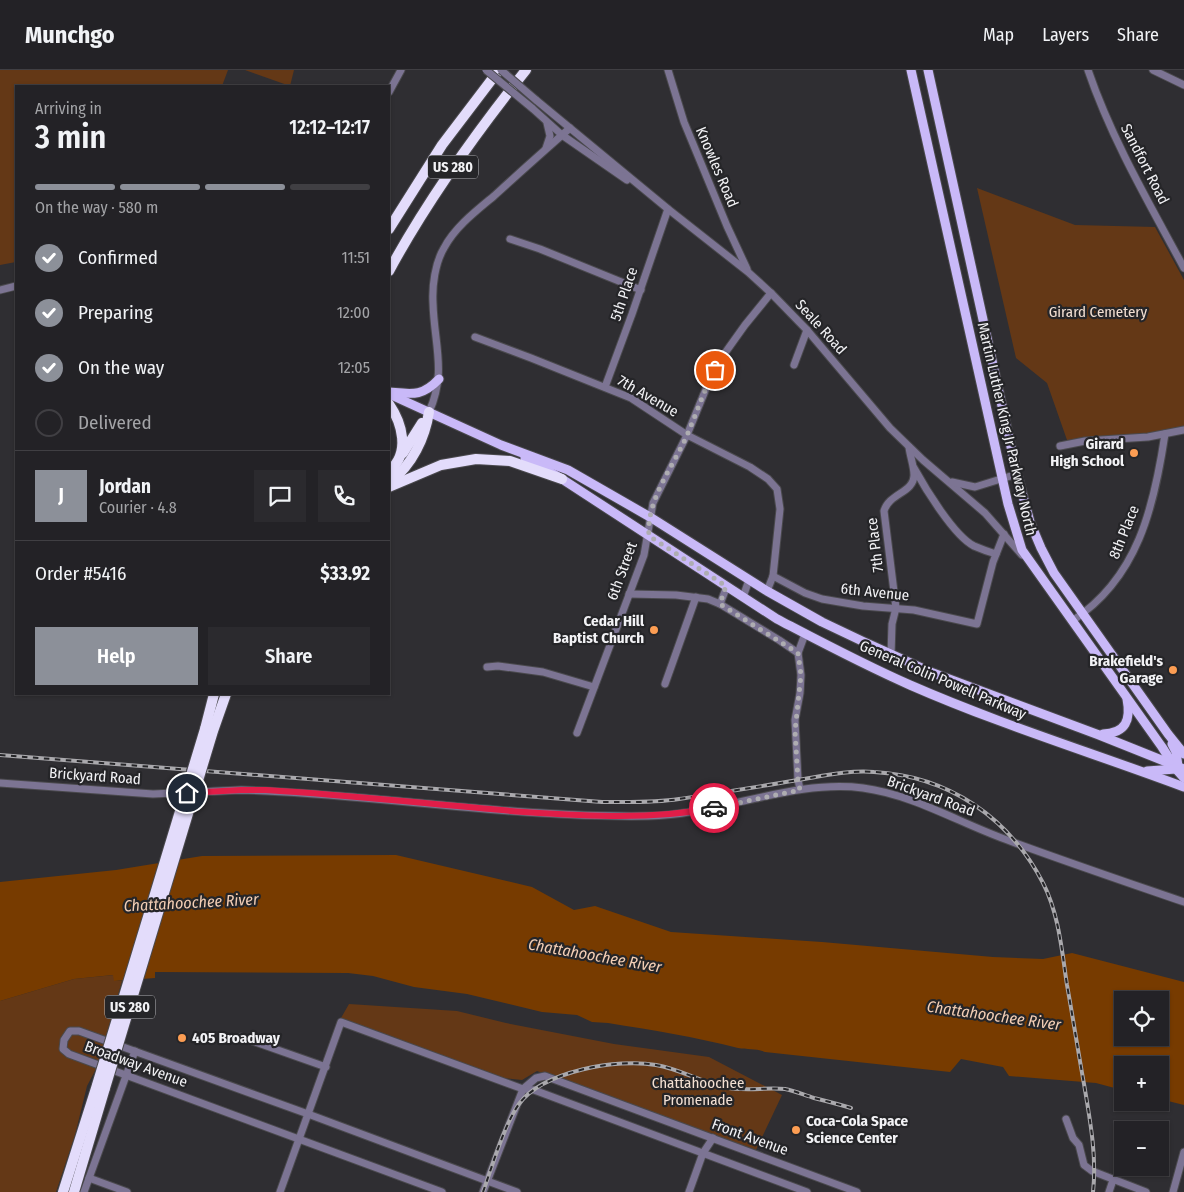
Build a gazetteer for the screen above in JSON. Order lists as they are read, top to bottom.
{
  "streets": {
    "highway": ["US 280"],
    "main road": ["Martin Luther King Jr Parkway North", "General Colin Powell Parkway"],
    "street": [
      "Sandfort Road",
      "Knowles Road",
      "5th Place",
      "Seale Road",
      "7th Avenue",
      "8th Place",
      "7th Place",
      "6th Street",
      "6th Avenue",
      "Brickyard Road",
      "Broadway Avenue",
      "Front Avenue"
    ]
  },
  "crossings": [
    ["US 280", "Seale Road"],
    ["Knowles Road", "Seale Road"],
    ["5th Place", "Seale Road"],
    ["5th Place", "7th Avenue"],
    ["Seale Road", "Martin Luther King Jr Parkway North"],
    ["Seale Road", "7th Place"],
    ["Seale Road", "6th Street"],
    ["7th Avenue", "6th Street"],
    ["7th Avenue", "6th Avenue"],
    ["Martin Luther King Jr Parkway North", "8th Place"],
    ["Martin Luther King Jr Parkway North", "General Colin Powell Parkway"],
    ["7th Place", "6th Avenue"],
    ["7th Place", "General Colin Powell Parkway"],
    ["6th Street", "General Colin Powell Parkway"]
  ],
  "water": ["Chattahoochee River"],
  "parks": ["Girard Cemetery", "Chattahoochee Promenade"],
  "places": [
    "Girard High School",
    "Cedar Hill Baptist Church",
    "Brakefield's Garage",
    "405 Broadway",
    "Coca-Cola Space Science Center"
  ],
  "page": {
    "header": "Munchgo",
    "nav": ["Map", "Layers", "Share"],
    "heading": ["3 min", "Arriving in", "12:12–12:17"],
    "panel": [
      "Jordan",
      "Courier · 4.8",
      "Order #5416",
      "$33.92"
    ],
    "bar": "On the way · 580 m",
    "list": [
      ["Confirmed", "11:51"],
      ["Preparing", "12:00"],
      ["On the way", "12:05"],
      "Delivered"
    ],
    "round": "J",
    "buttons": ["Help", "Share"],
    "map_buttons": ["+", "−"]
  }
}
